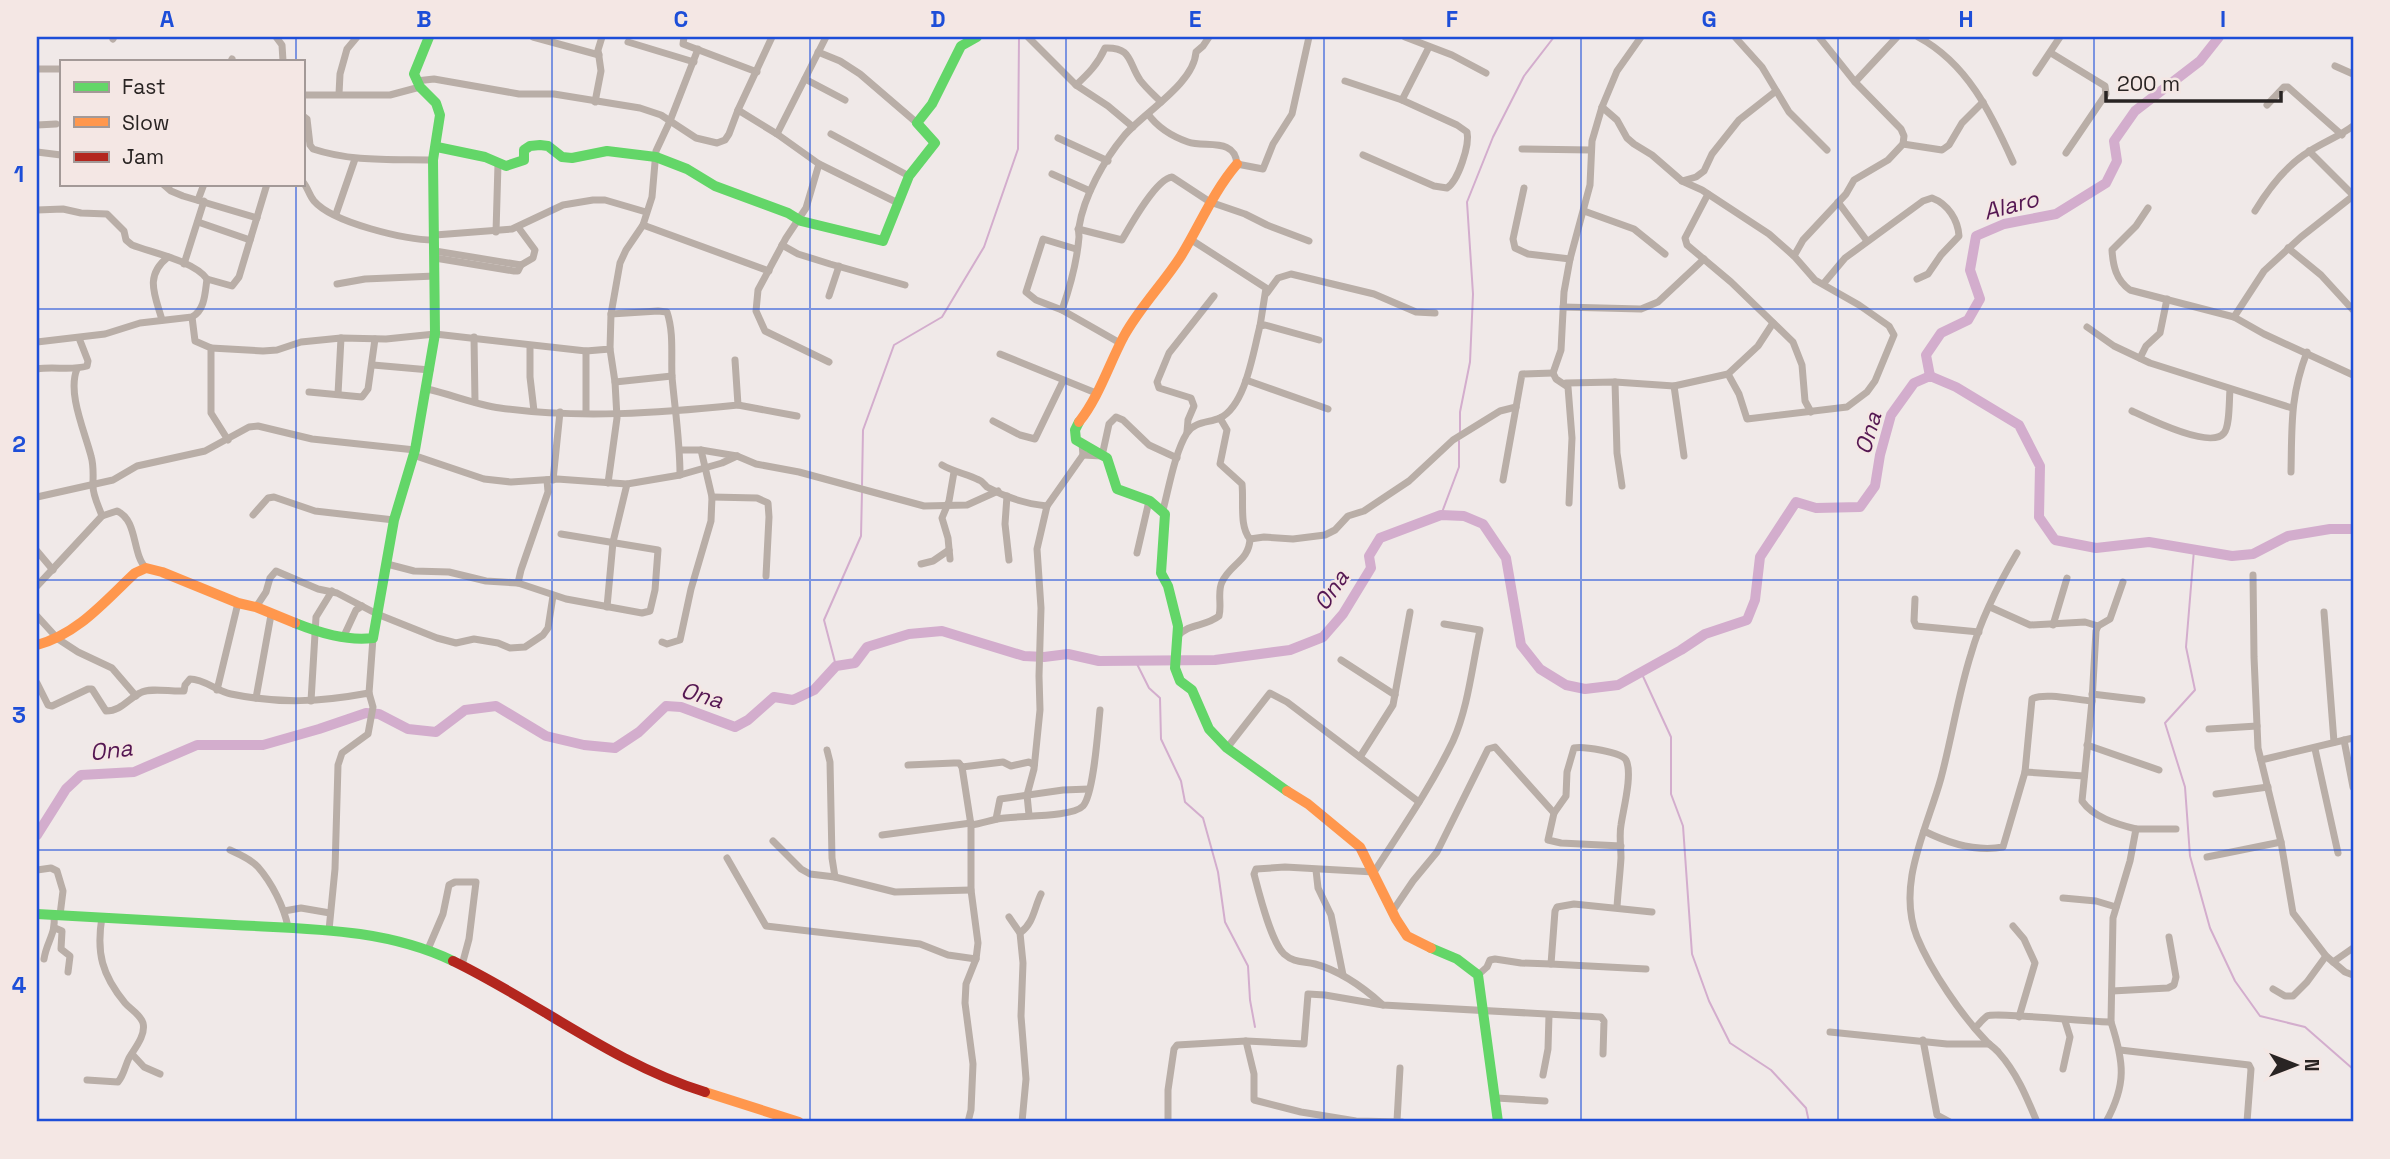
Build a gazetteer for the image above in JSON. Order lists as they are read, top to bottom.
{
  "water": ["Alaro", "Ona"],
  "legend": ["Fast", "Slow", "Jam"],
  "scale_bar": "200 m",
  "north": "right",
  "grid": {
    "columns": [
      "A",
      "B",
      "C",
      "D",
      "E",
      "F",
      "G",
      "H",
      "I"
    ],
    "rows": [
      "1",
      "2",
      "3",
      "4"
    ]
  }
}
